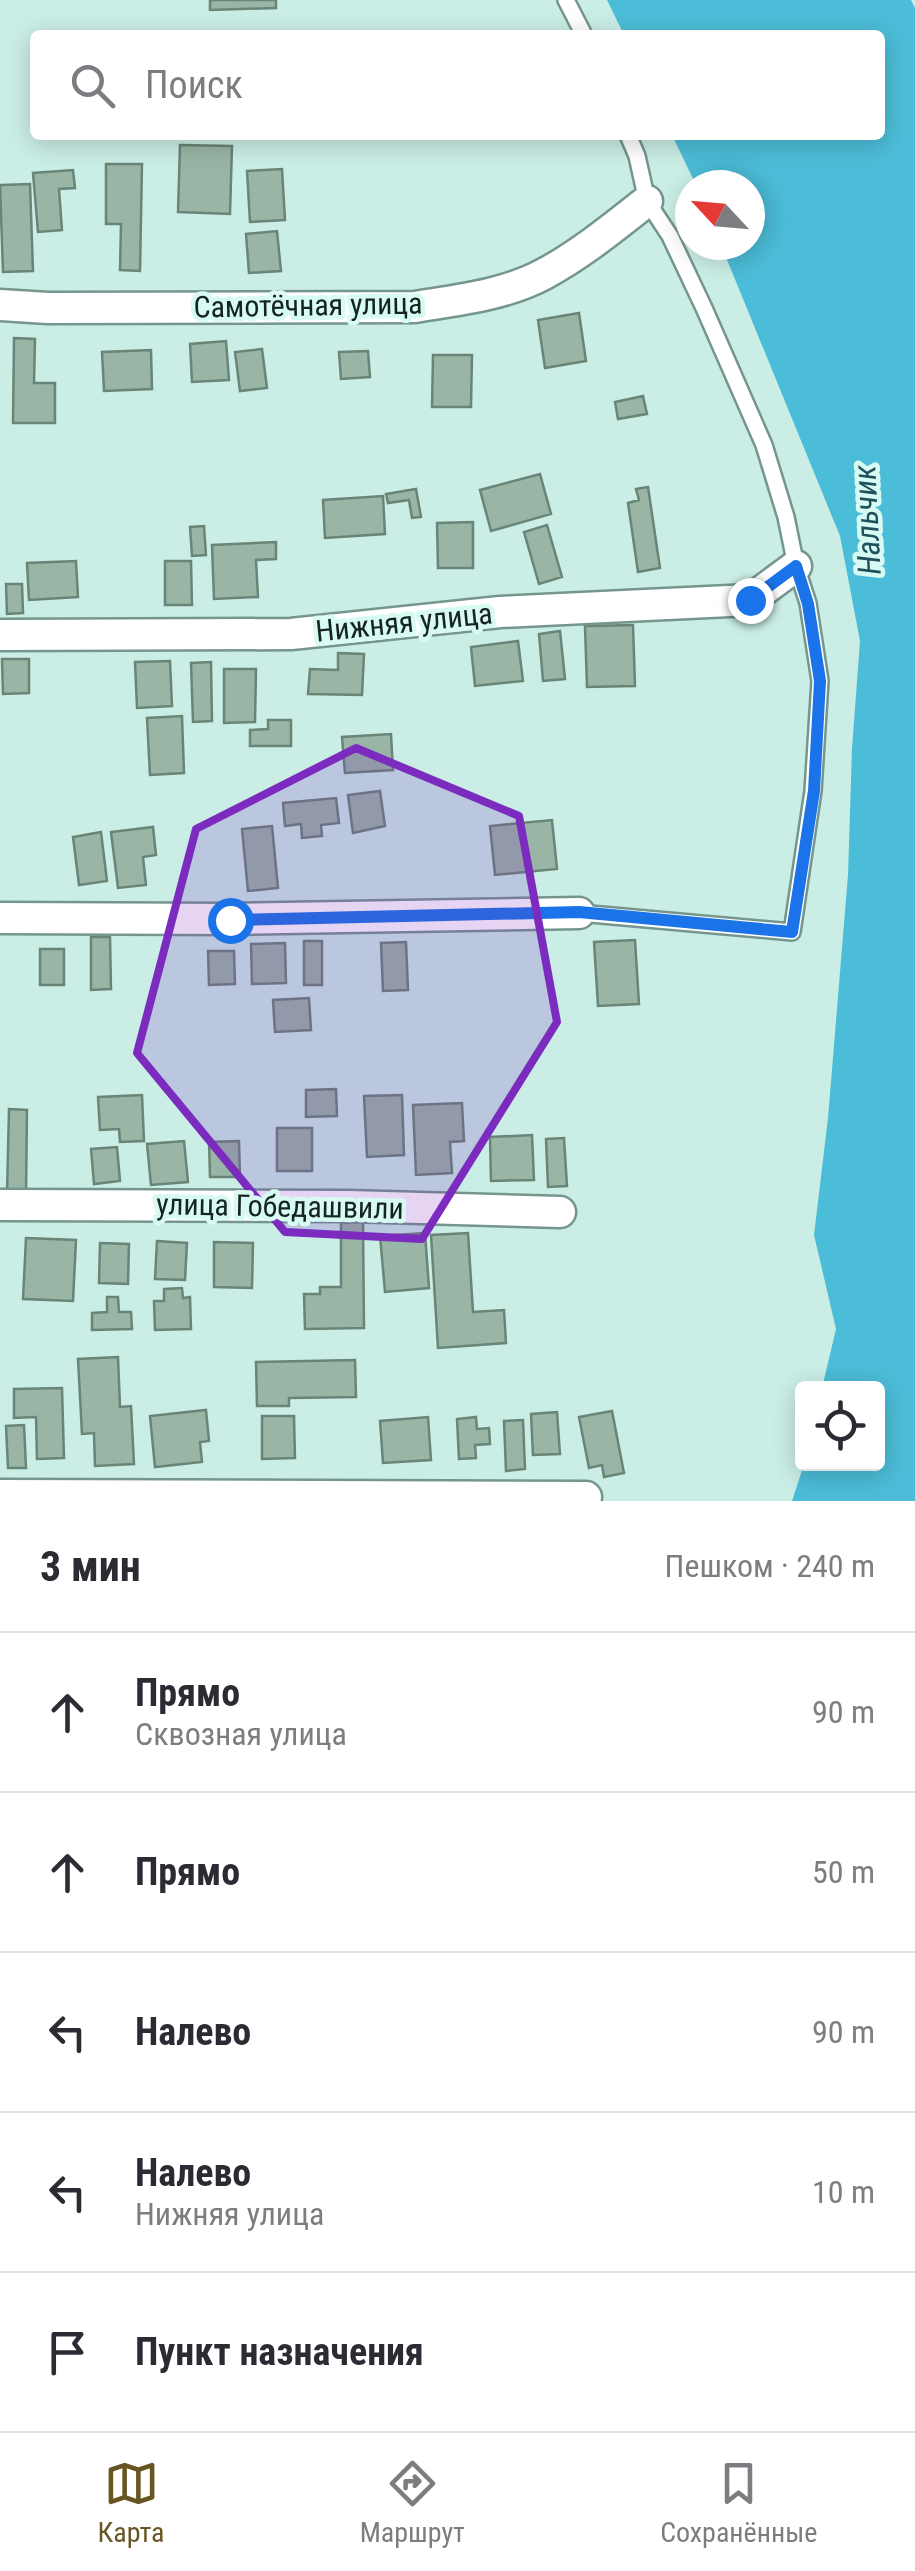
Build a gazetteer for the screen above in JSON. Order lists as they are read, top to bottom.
{
  "streets": {
    "street": ["Самотёчная улица", "Нижняя улица", "улица Гобедашвили"]
  },
  "water": ["Нальчик"],
  "north": "top left",
  "page": {
    "search": "Поиск",
    "heading": ["3 мин", "Пешком · 240 m"],
    "list": [
      ["Прямо", "Сквозная улица", "90 m"],
      ["Прямо", "50 m"],
      ["Налево", "90 m"],
      ["Налево", "Нижняя улица", "10 m"],
      "Пункт назначения"
    ],
    "nav": ["Карта", "Маршрут", "Сохранённые"]
  }
}
